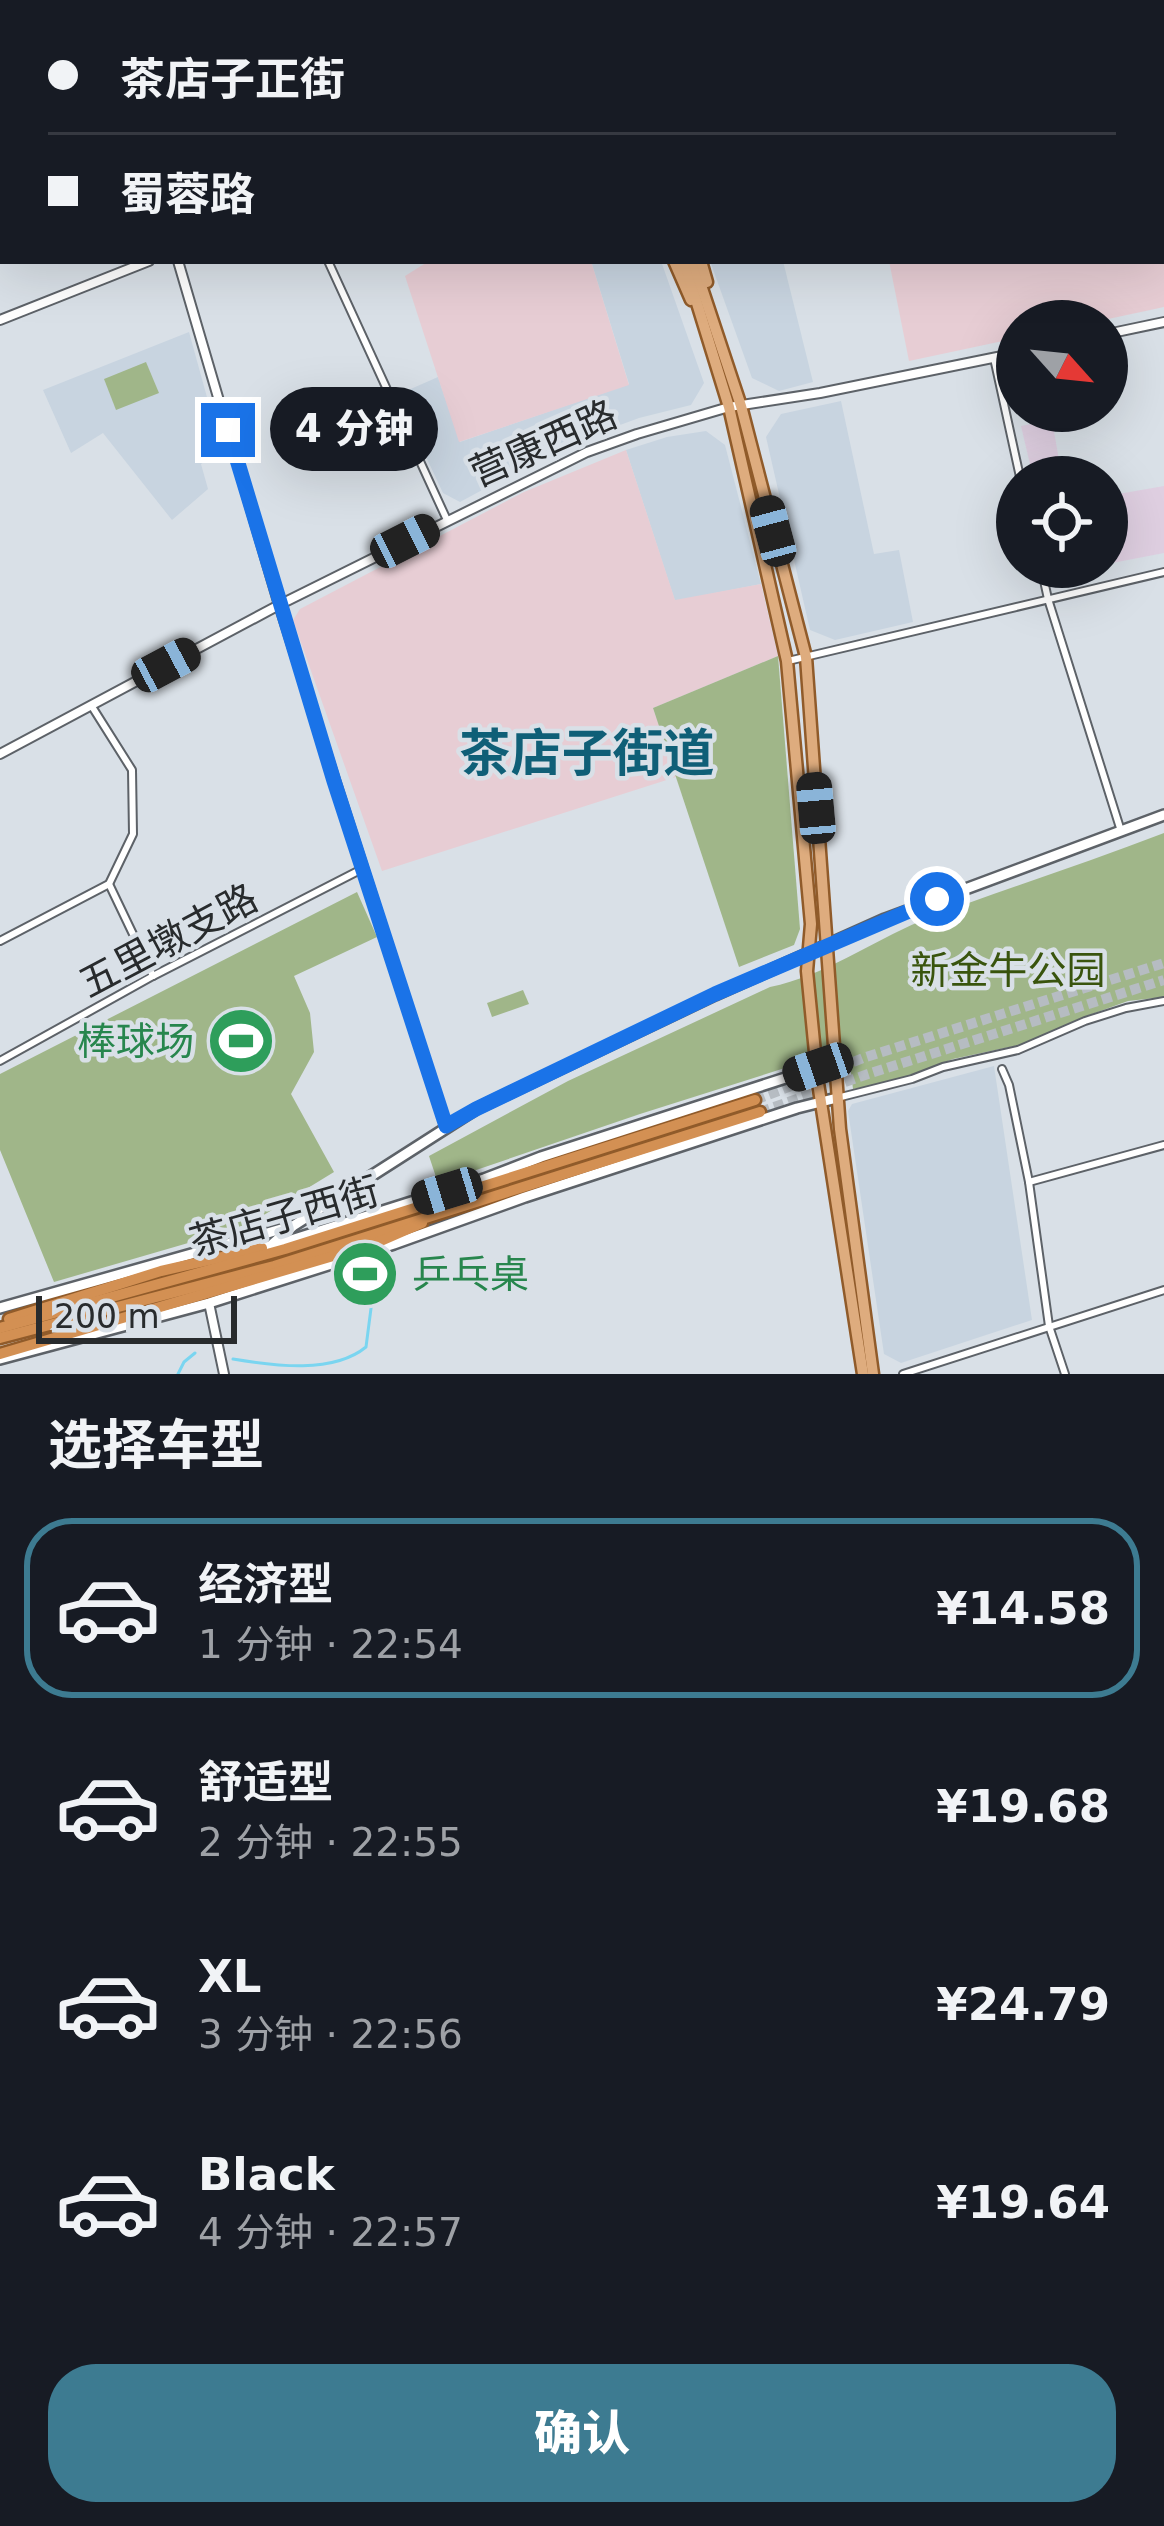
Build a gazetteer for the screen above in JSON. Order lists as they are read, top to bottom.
{
  "streets": {
    "highway": ["茶店子西街"],
    "street": ["营康西路", "五里墩支路"]
  },
  "districts": ["茶店子街道"],
  "parks": ["新金牛公园"],
  "places": {
    "sports": ["棒球场", "乒乓桌"]
  },
  "scale_bar": "200 m",
  "north": "bottom right",
  "page": {
    "banner": ["茶店子正街", "蜀蓉路"],
    "bubble": "4 分钟",
    "scale": "200 m",
    "heading": "选择车型",
    "list": [
      {
        "name": "经济型",
        "note": "1 分钟 · 22:54",
        "value": "¥14.58"
      },
      {
        "name": "舒适型",
        "note": "2 分钟 · 22:55",
        "value": "¥19.68"
      },
      {
        "name": "XL",
        "note": "3 分钟 · 22:56",
        "value": "¥24.79"
      },
      {
        "name": "Black",
        "note": "4 分钟 · 22:57",
        "value": "¥19.64"
      }
    ],
    "buttons": "确认"
  }
}
